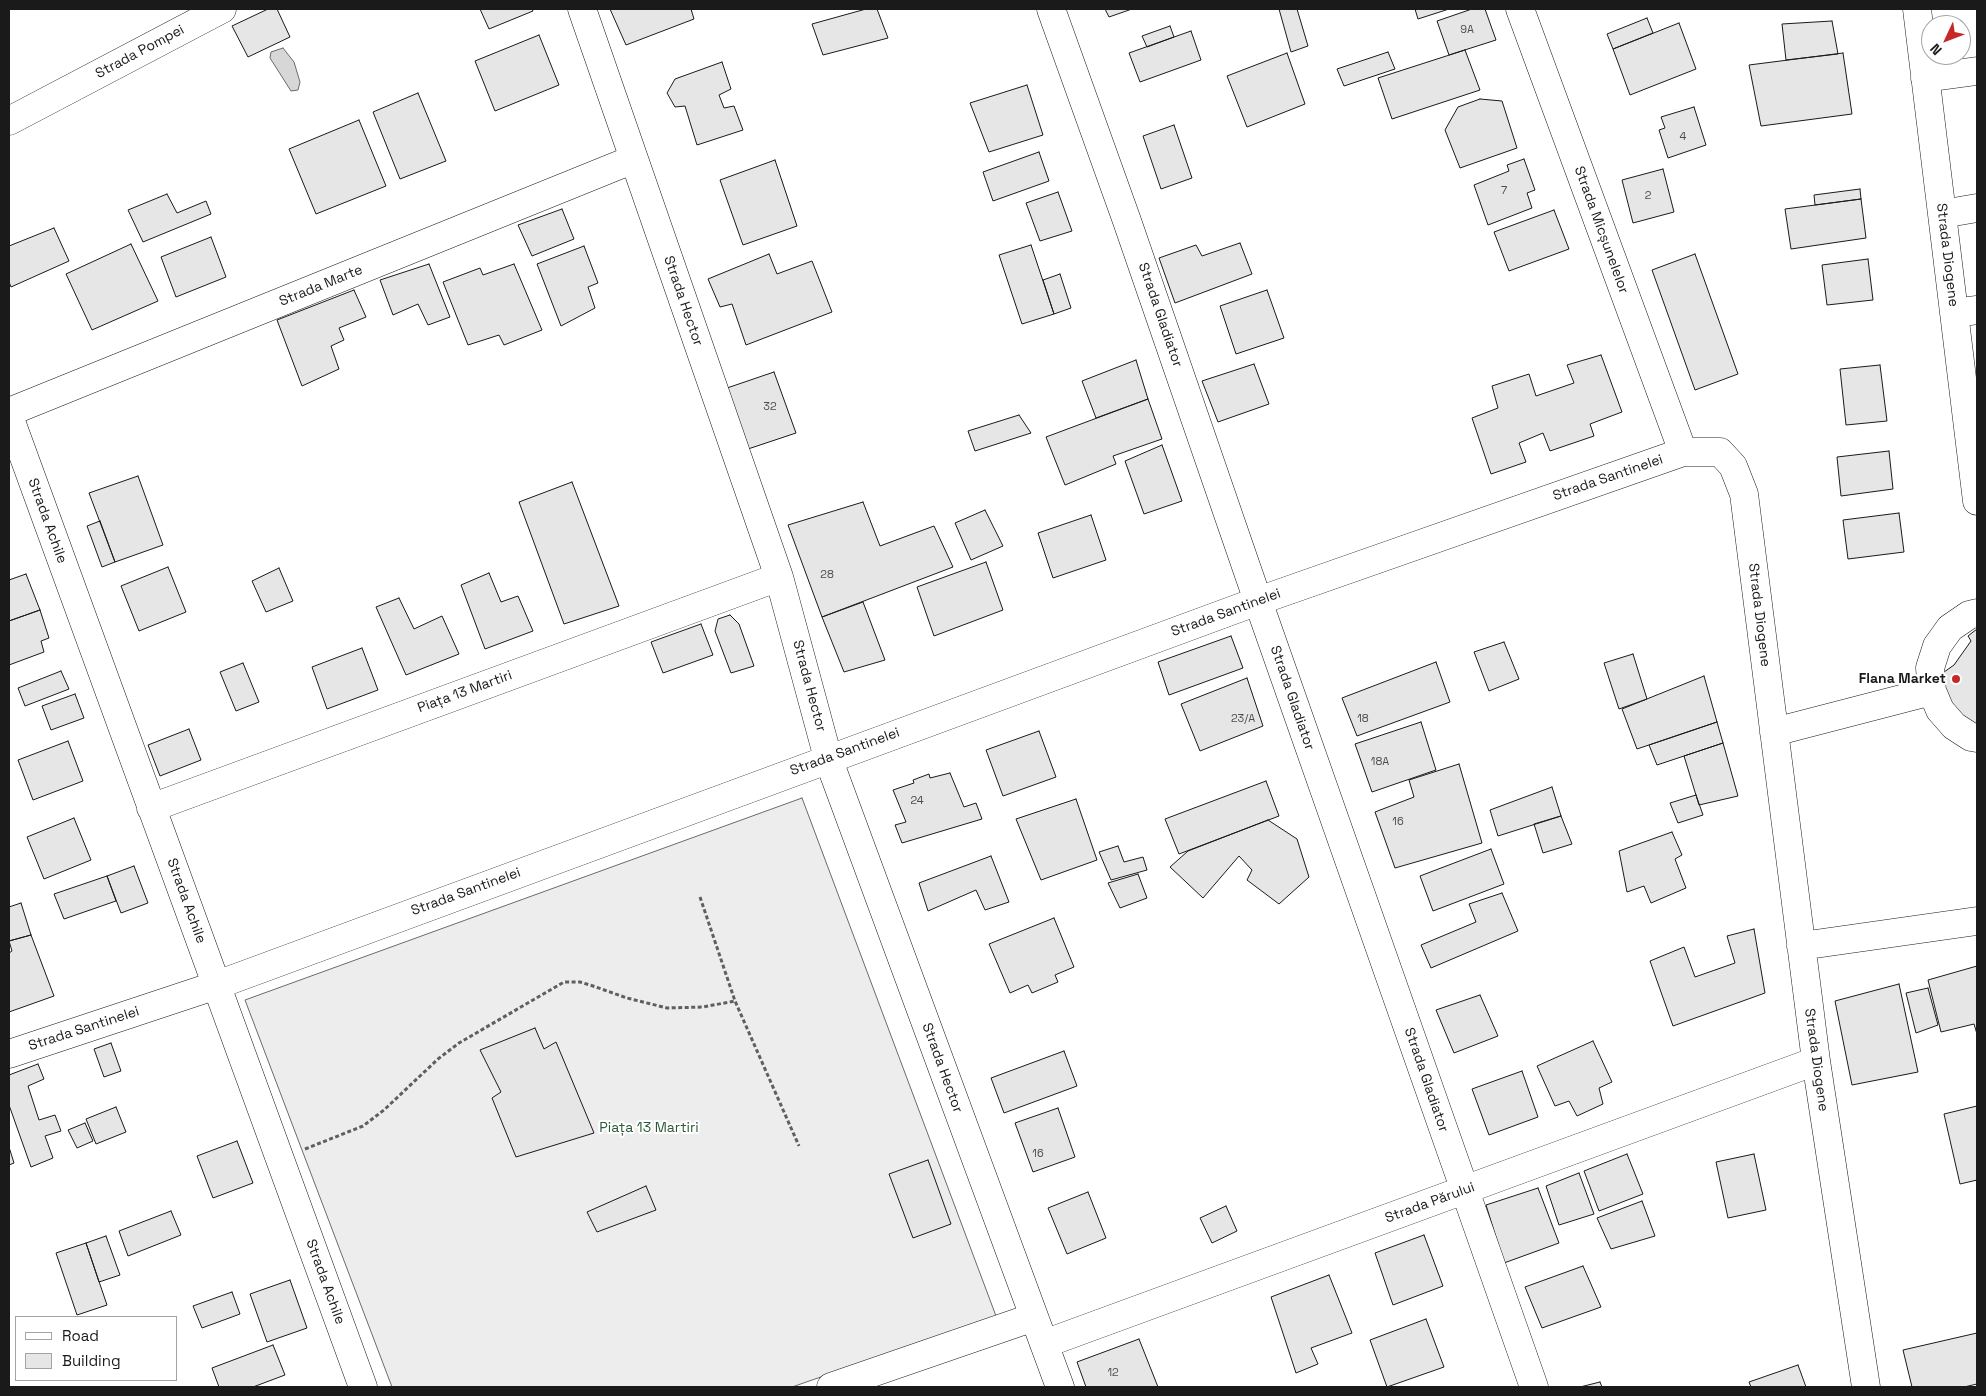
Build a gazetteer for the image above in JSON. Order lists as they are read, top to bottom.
{
  "streets": {
    "street": [
      "Strada Pompei",
      "Strada Micșunelelor",
      "Strada Diogene",
      "Strada Marte",
      "Strada Hector",
      "Strada Gladiator",
      "Strada Santinelei",
      "Strada Achile",
      "Piața 13 Martiri",
      "Strada Părului"
    ]
  },
  "crossings": [
    ["Strada Micșunelelor", "Strada Diogene"],
    ["Strada Micșunelelor", "Strada Santinelei"],
    ["Strada Diogene", "Strada Santinelei"],
    ["Strada Diogene", "Strada Părului"],
    ["Strada Marte", "Strada Hector"],
    ["Strada Marte", "Strada Achile"],
    ["Strada Hector", "Strada Santinelei"],
    ["Strada Hector", "Piața 13 Martiri"],
    ["Strada Hector", "Strada Părului"],
    ["Strada Gladiator", "Strada Santinelei"],
    ["Strada Gladiator", "Strada Părului"],
    ["Strada Santinelei", "Strada Achile"],
    ["Strada Achile", "Piața 13 Martiri"]
  ],
  "parks": ["Piața 13 Martiri"],
  "places": ["Flana Market"],
  "house_numbers": [
    "9A",
    "4",
    "7",
    "2",
    "32",
    "28",
    "23/A",
    "18",
    "18A",
    "24",
    "16",
    "16",
    "12"
  ],
  "legend": ["Road", "Building"],
  "north": "bottom left"
}
